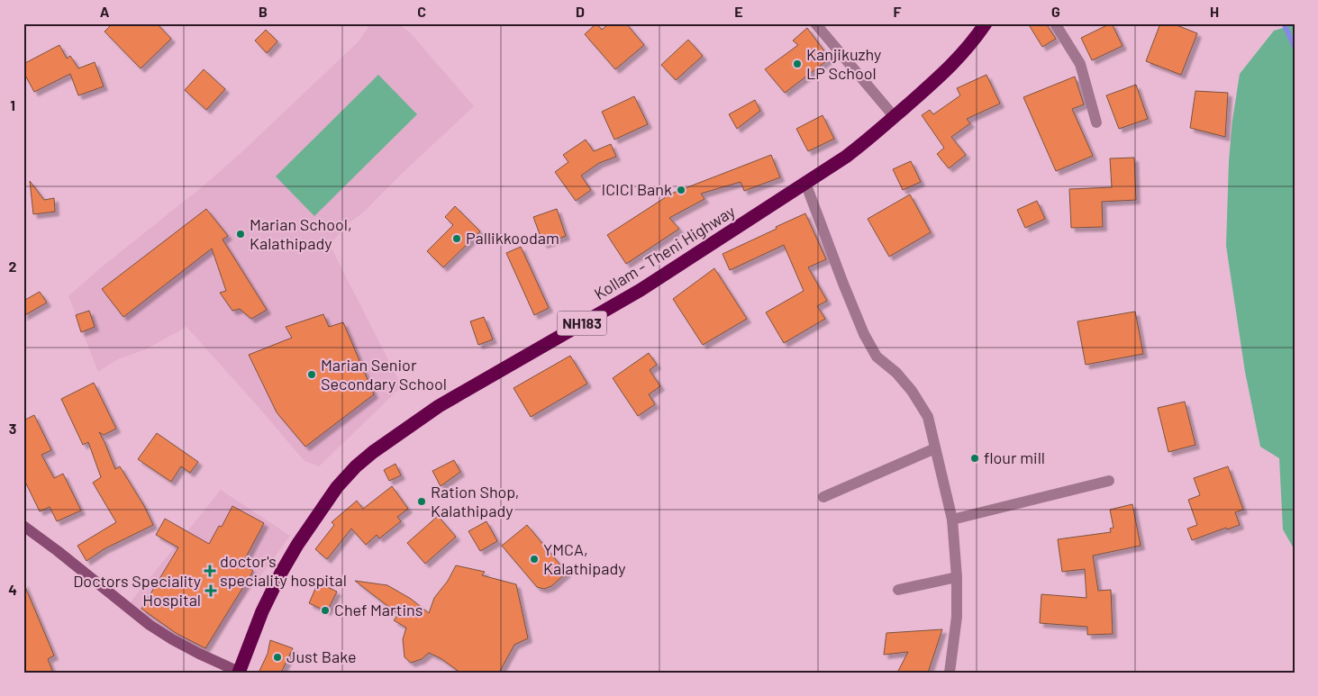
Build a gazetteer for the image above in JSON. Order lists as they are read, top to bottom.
{
  "streets": {
    "highway": ["Kollam - Theni Highway", "NH183"]
  },
  "places": {
    "other": [
      "Kanjikuzhy LP School",
      "ICICI Bank",
      "Marian School, Kalathipady",
      "Pallikkoodam",
      "Marian Senior Secondary School",
      "flour mill",
      "Ration Shop, Kalathipady",
      "YMCA, Kalathipady",
      "Chef Martins",
      "Just Bake"
    ],
    "health": ["doctor's speciality hospital", "Doctors Speciality Hospital"]
  },
  "grid": {
    "columns": [
      "A",
      "B",
      "C",
      "D",
      "E",
      "F",
      "G",
      "H"
    ],
    "rows": [
      "1",
      "2",
      "3",
      "4"
    ]
  }
}
